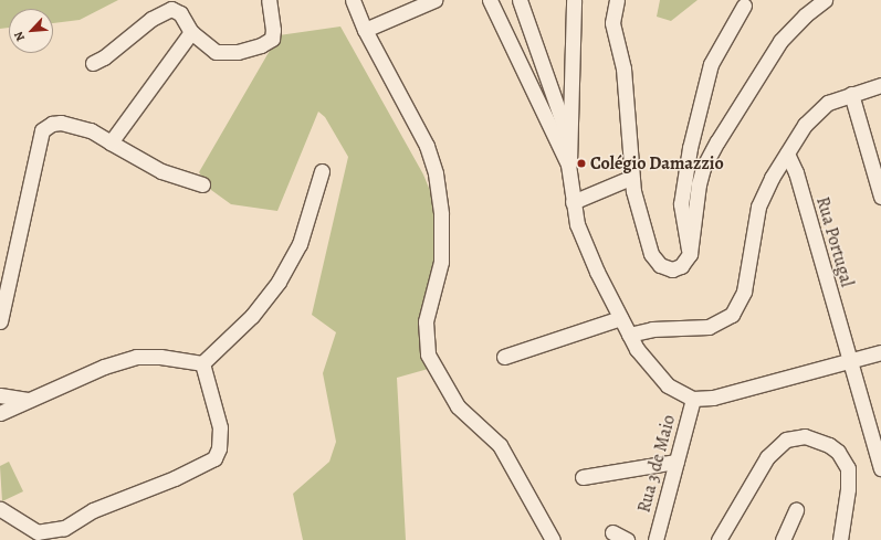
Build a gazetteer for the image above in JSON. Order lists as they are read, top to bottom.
{
  "streets": {
    "street": ["Rua Portugal", "Rua 3 de Maio"]
  },
  "places": ["Colégio Damazzio"],
  "north": "bottom left"
}
